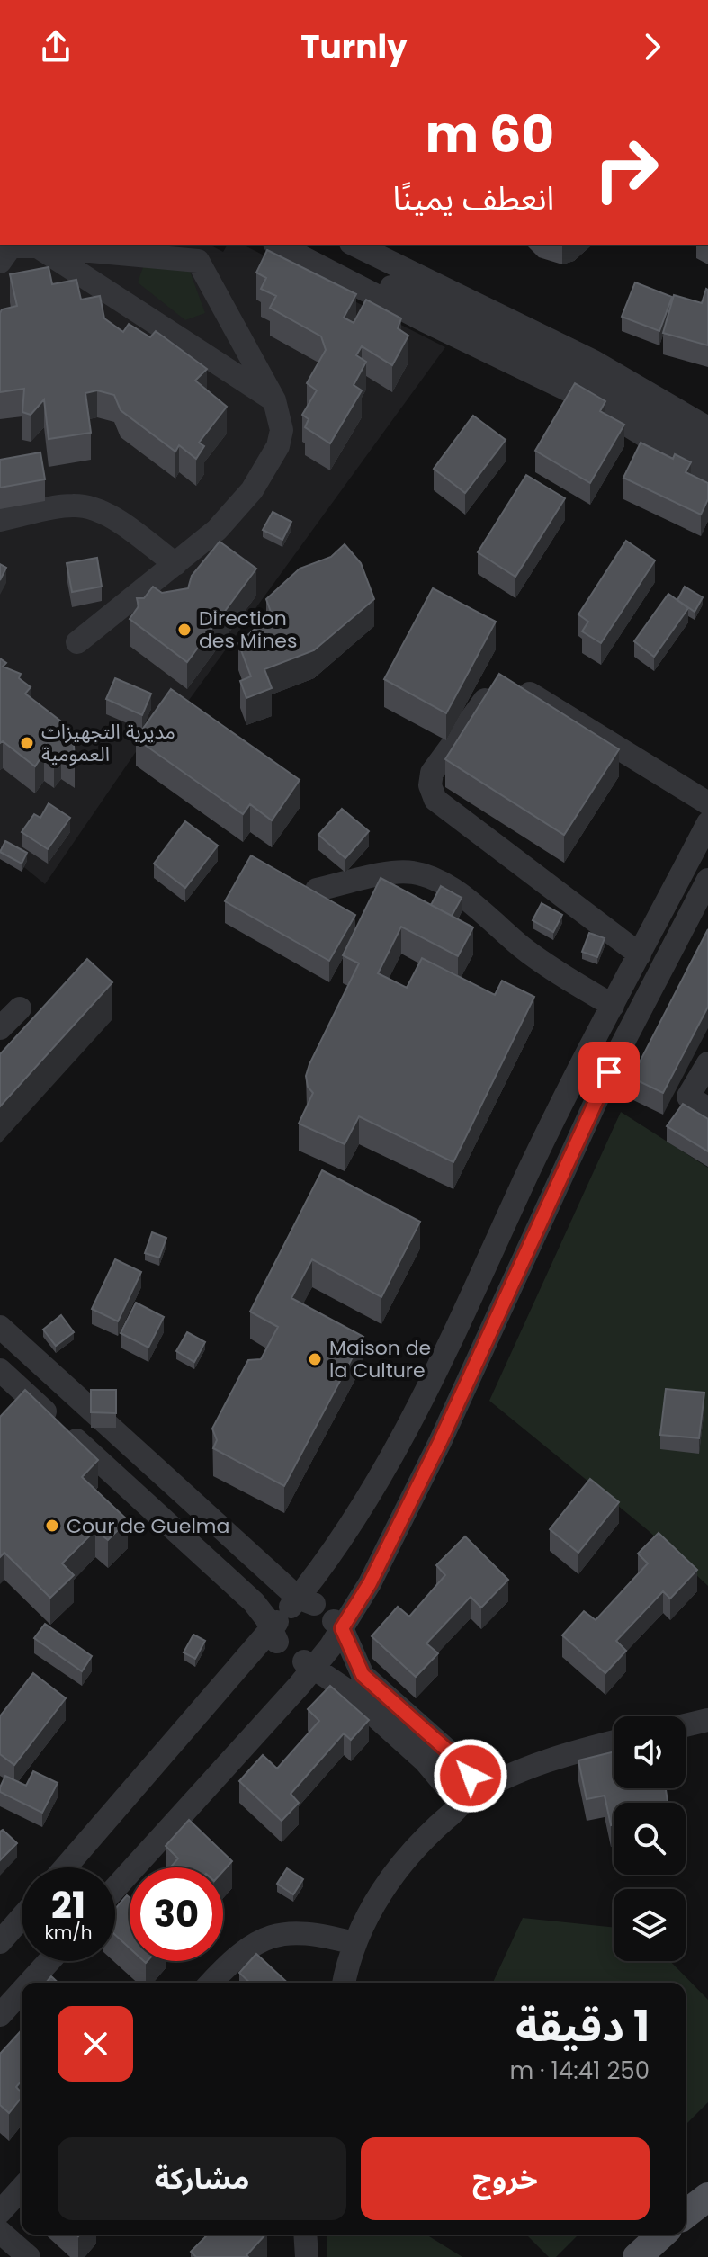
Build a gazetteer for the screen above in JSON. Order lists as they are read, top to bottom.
{
  "places": [
    "Direction des Mines",
    "مديرية التجهيزات العمومية",
    "Maison de la Culture",
    "Cour de Guelma"
  ],
  "page": {
    "header": "Turnly",
    "turn": ["60 m", "انعطف يمينًا"],
    "speed": "21 km/h",
    "limit": "30",
    "heading": ["1 دقيقة", "250 m · 14:41"],
    "buttons": ["خروج", "مشاركة"]
  }
}
